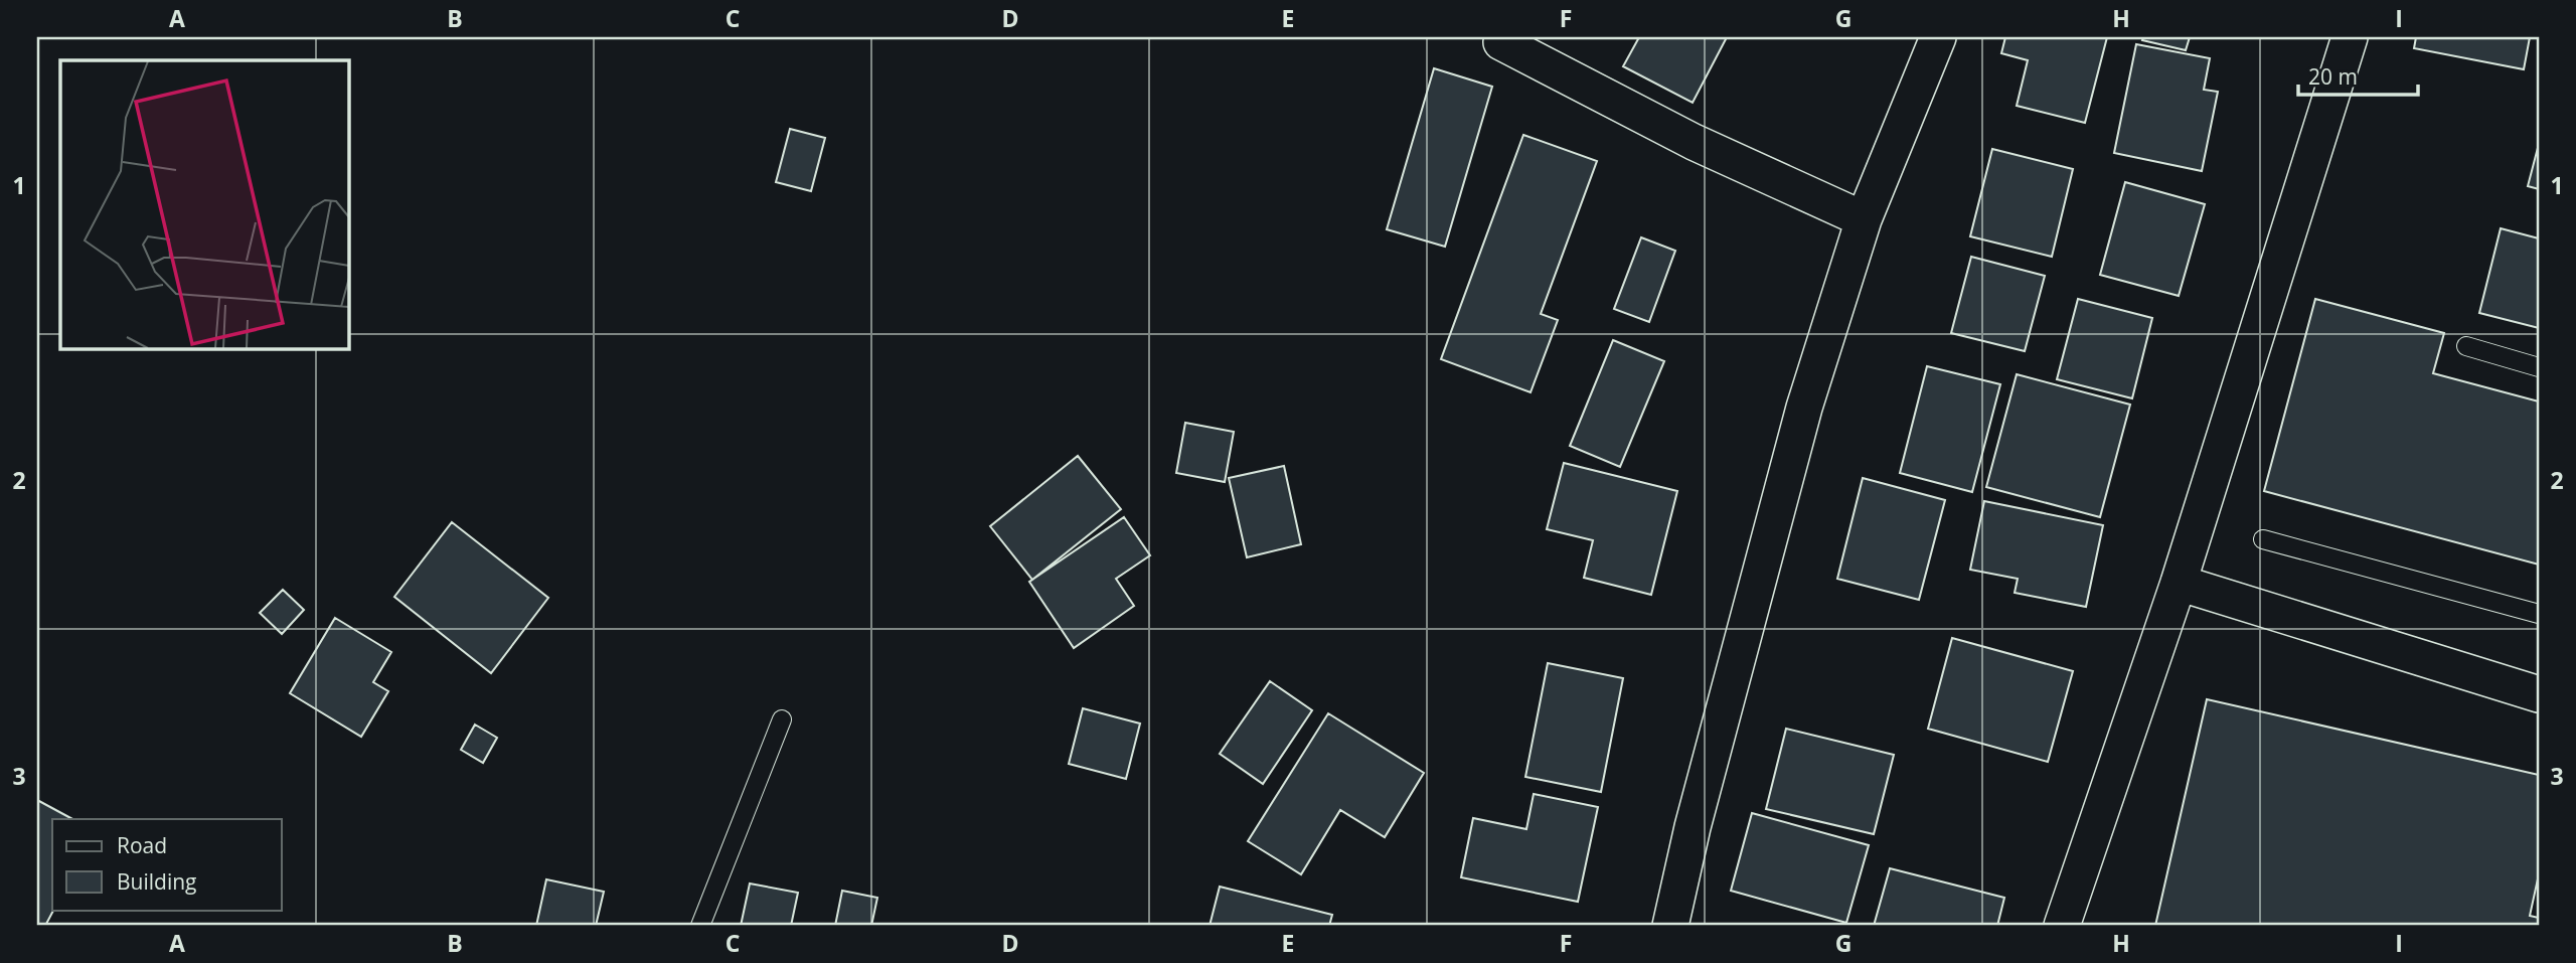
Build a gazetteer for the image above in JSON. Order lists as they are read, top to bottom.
{
  "legend": ["Road", "Building"],
  "scale_bar": "20 m",
  "grid": {
    "columns": [
      "A",
      "B",
      "C",
      "D",
      "E",
      "F",
      "G",
      "H",
      "I"
    ],
    "rows": ["1", "2", "3"]
  }
}
